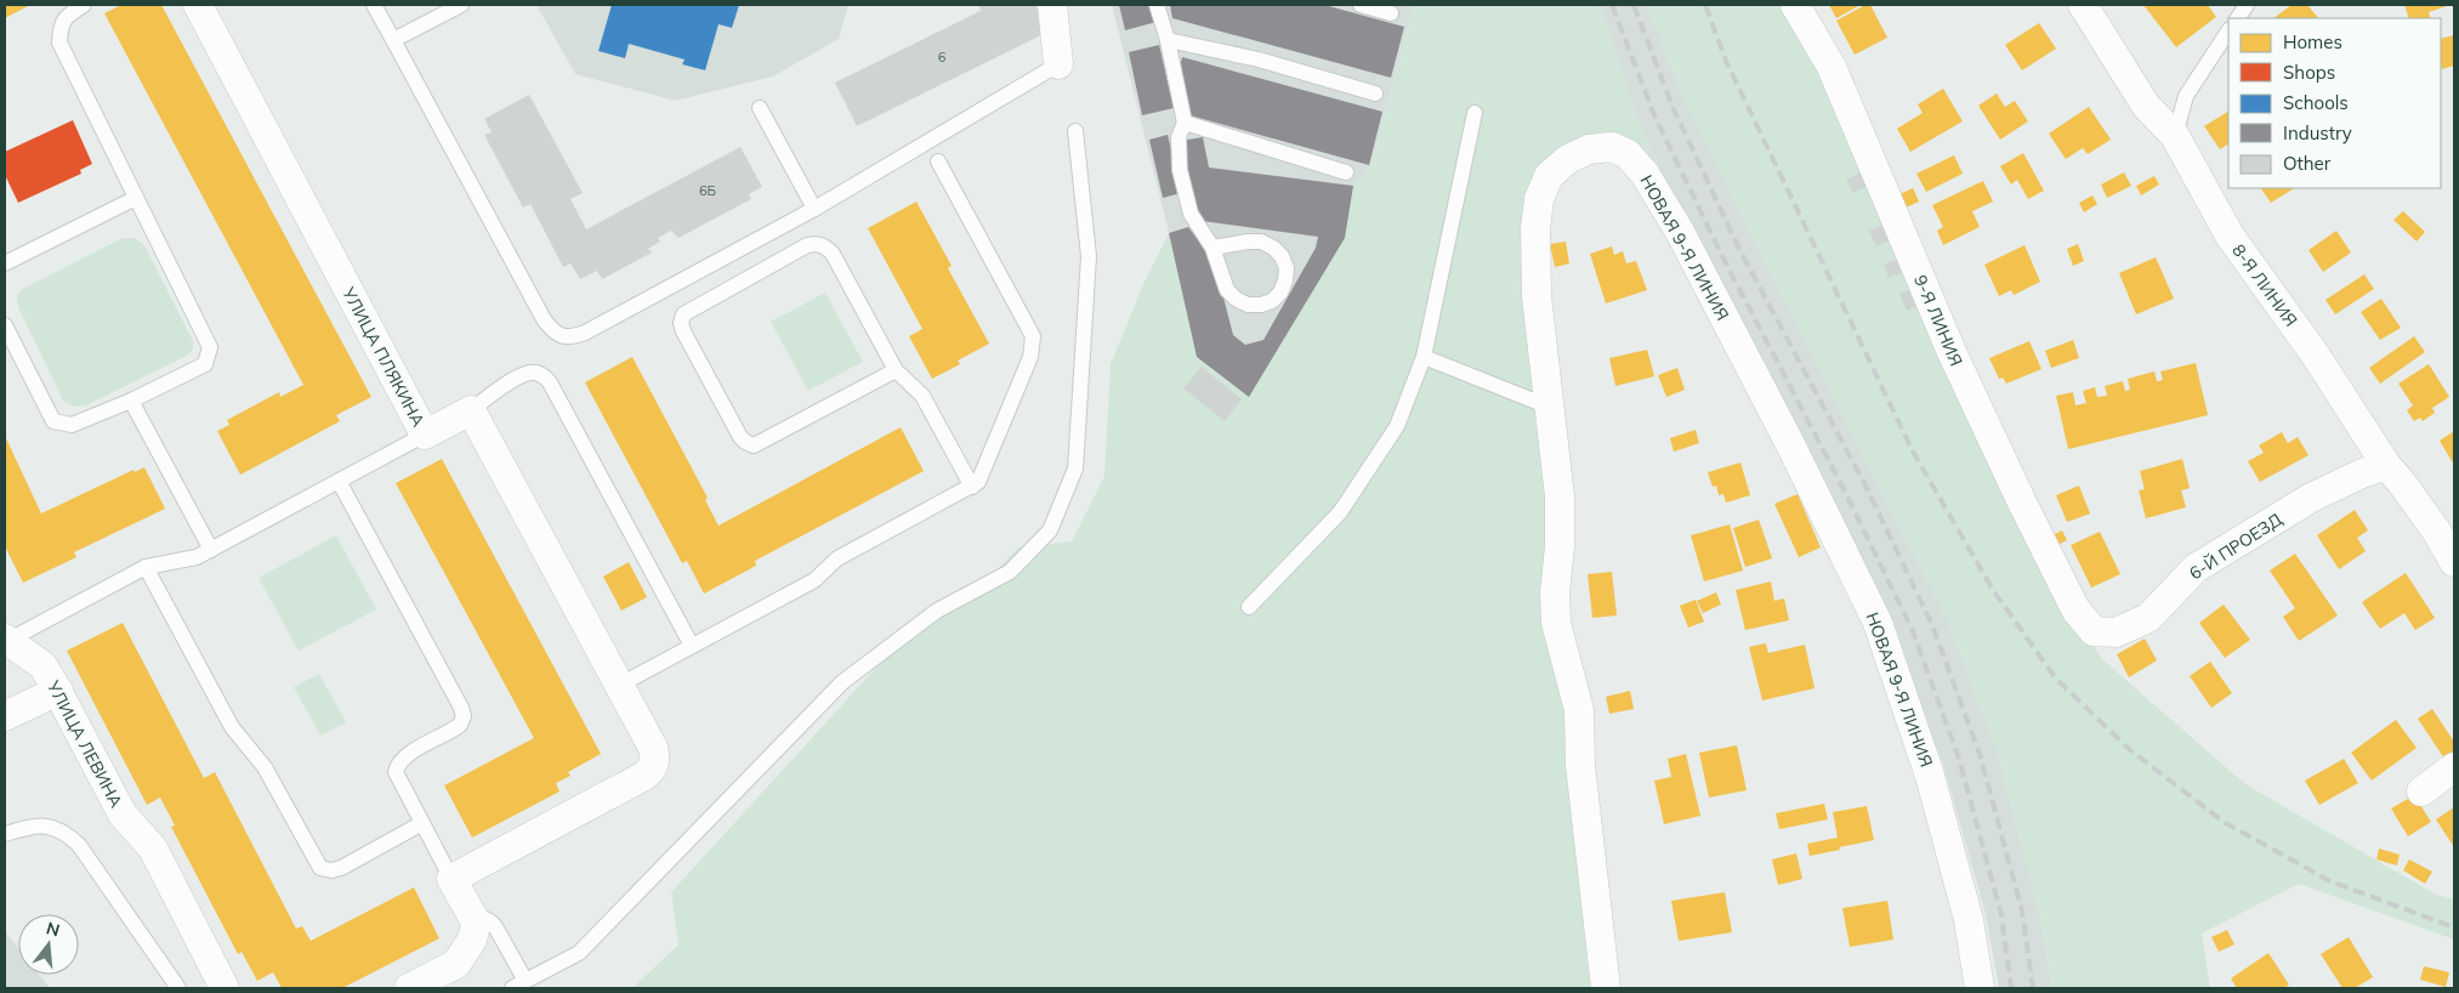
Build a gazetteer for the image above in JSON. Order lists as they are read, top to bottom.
{
  "streets": {
    "street": [
      "НОВАЯ 9-Я ЛИНИЯ",
      "8-Я ЛИНИЯ",
      "9-Я ЛИНИЯ",
      "УЛИЦА ПЛЯКИНА",
      "6-Й ПРОЕЗД",
      "УЛИЦА ЛЕВИНА"
    ]
  },
  "crossings": [
    ["8-Я ЛИНИЯ", "6-Й ПРОЕЗД"],
    ["9-Я ЛИНИЯ", "6-Й ПРОЕЗД"]
  ],
  "house_numbers": ["6", "6Б"],
  "legend": [
    "Homes",
    "Shops",
    "Schools",
    "Industry",
    "Other"
  ],
  "north": "top"
}
